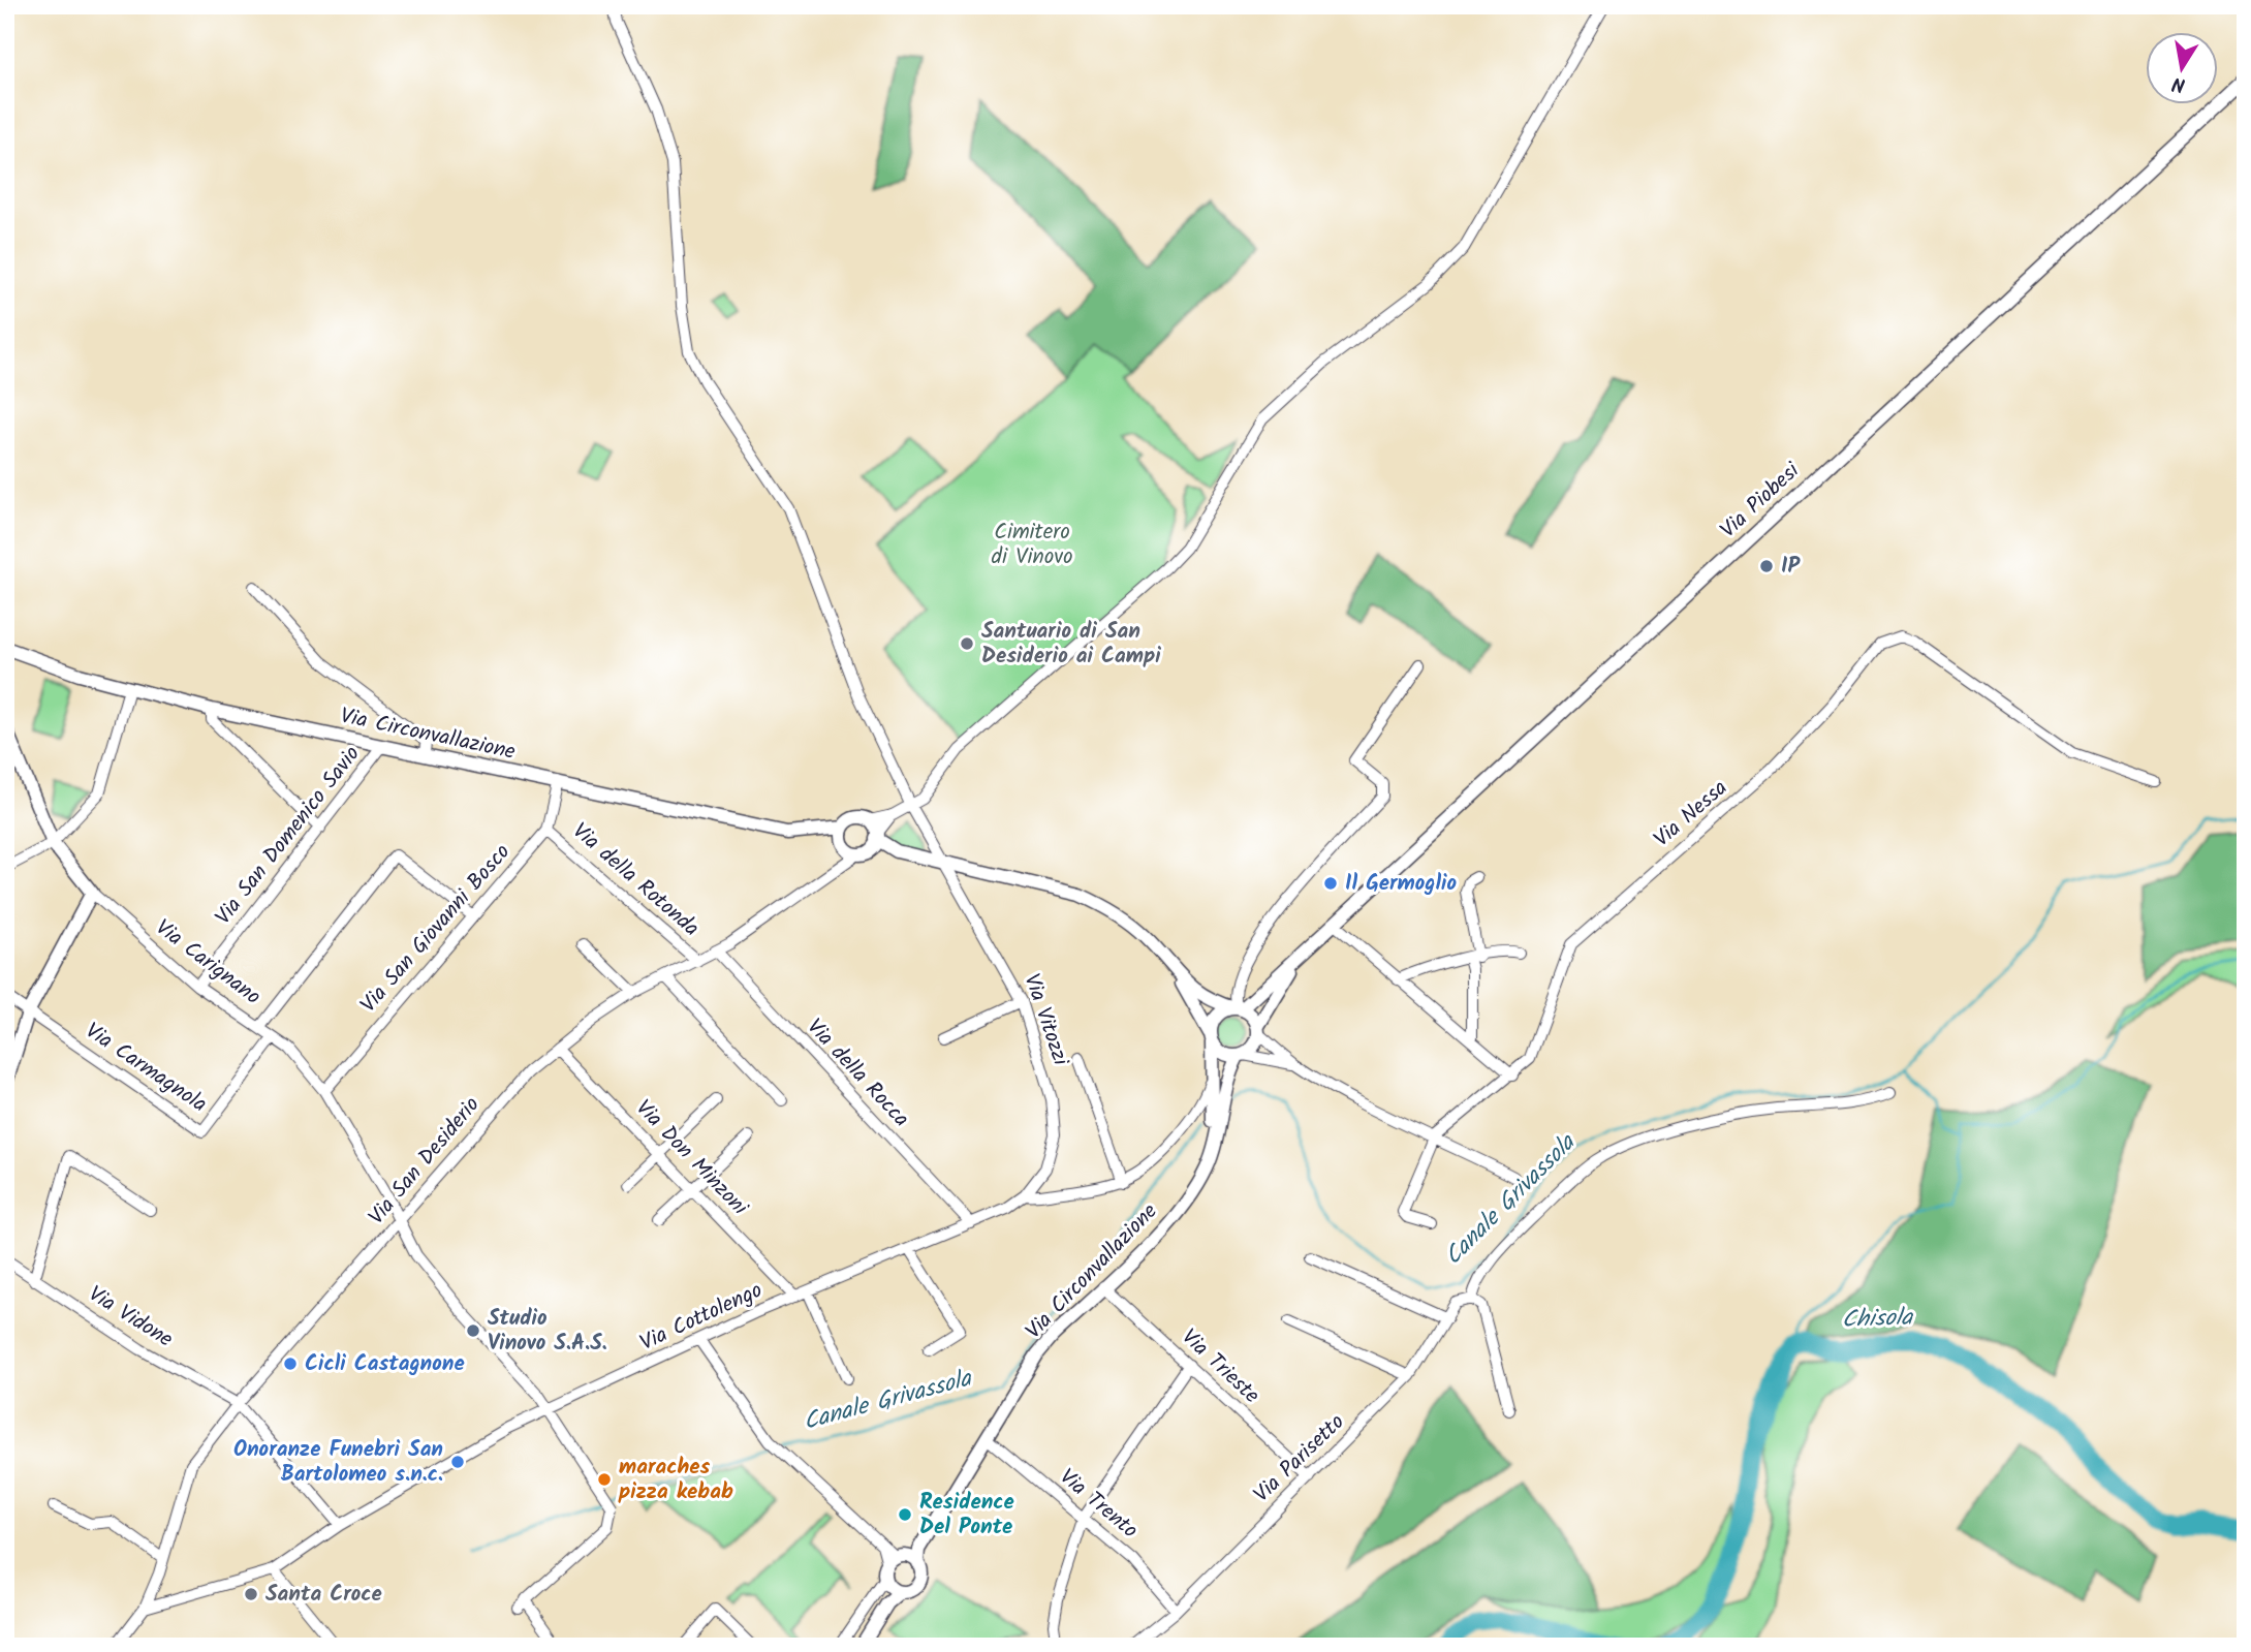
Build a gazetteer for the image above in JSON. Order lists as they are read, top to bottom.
{
  "streets": {
    "street": [
      "Via Piobesi",
      "Via Circonvallazione",
      "Via Nessa",
      "Via San Domenico Savio",
      "Via della Rotonda",
      "Via San Giovanni Bosco",
      "Via Carignano",
      "Via Vitozzi",
      "Via Carmagnola",
      "Via della Rocca",
      "Via Don Minzoni",
      "Via San Desiderio",
      "Via Vidone",
      "Via Cottolengo",
      "Via Trieste",
      "Via Parisetto",
      "Via Trento"
    ]
  },
  "crossings": [
    ["Via Piobesi", "Via Circonvallazione"],
    ["Via Circonvallazione", "Via San Domenico Savio"],
    ["Via Circonvallazione", "Via San Giovanni Bosco"],
    ["Via Circonvallazione", "Via Cottolengo"],
    ["Via Circonvallazione", "Via Trieste"],
    ["Via Circonvallazione", "Via Trento"],
    ["Via San Domenico Savio", "Via Carignano"],
    ["Via della Rotonda", "Via San Giovanni Bosco"],
    ["Via della Rotonda", "Via San Desiderio"],
    ["Via San Giovanni Bosco", "Via Carignano"],
    ["Via Carignano", "Via Carmagnola"],
    ["Via Carignano", "Via San Desiderio"],
    ["Via Carignano", "Via Cottolengo"],
    ["Via Vitozzi", "Via Cottolengo"],
    ["Via della Rocca", "Via San Desiderio"],
    ["Via della Rocca", "Via Cottolengo"],
    ["Via Don Minzoni", "Via San Desiderio"],
    ["Via Don Minzoni", "Via Cottolengo"],
    ["Via San Desiderio", "Via Vidone"],
    ["Via San Desiderio", "Via Cottolengo"],
    ["Via Trieste", "Via Parisetto"],
    ["Via Parisetto", "Via Trento"]
  ],
  "water": ["Canale Grivassola", "Chisola"],
  "parks": ["Cimitero di Vinovo"],
  "places": [
    "IP",
    "Santuario di San Desiderio ai Campi",
    "Il Germoglio",
    "Studio Vinovo S.A.S.",
    "Cicli Castagnone",
    "Onoranze Funebri San Bartolomeo s.n.c.",
    "maraches pizza kebab",
    "Residence Del Ponte",
    "Santa Croce"
  ],
  "north": "bottom"
}
